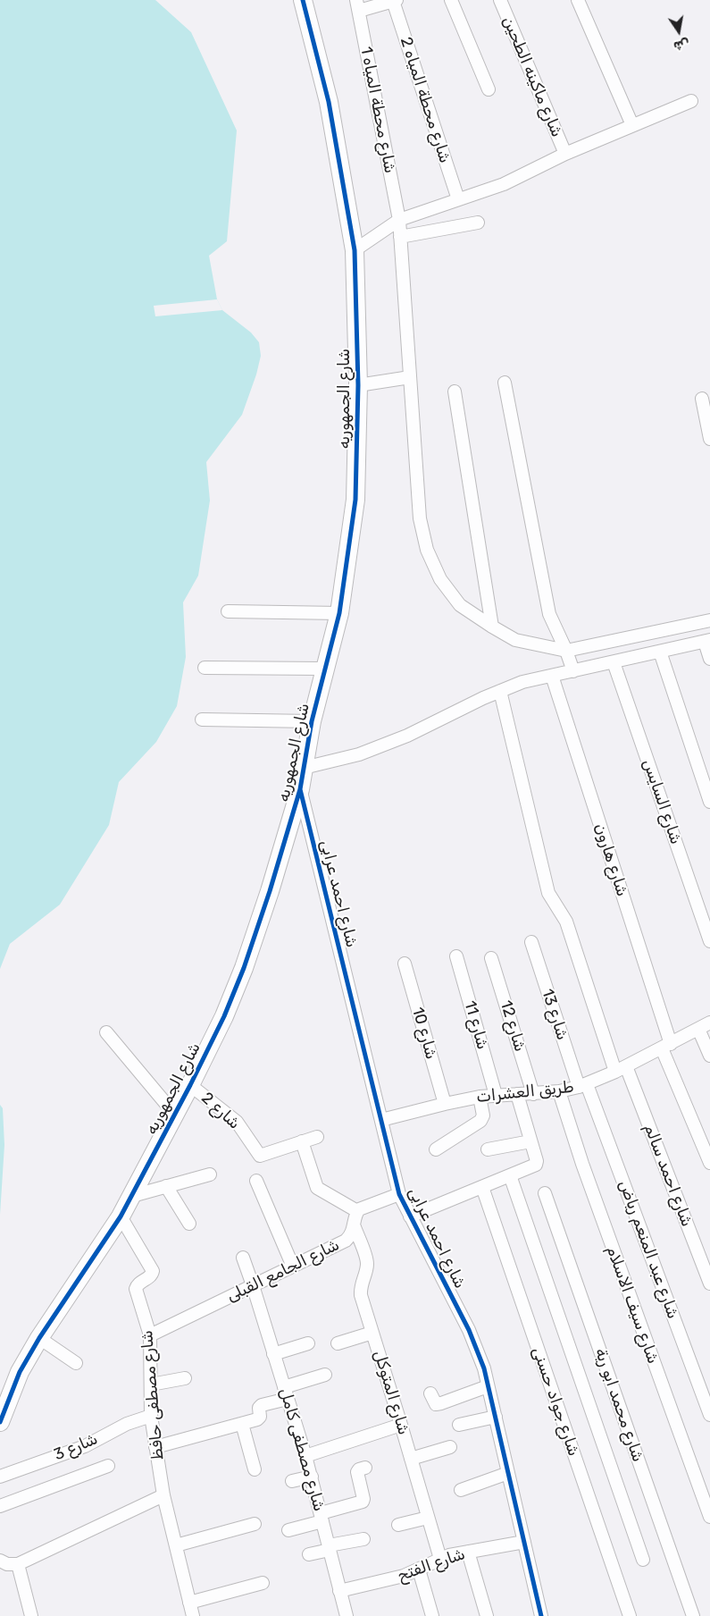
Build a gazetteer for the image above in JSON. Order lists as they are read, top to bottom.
{
  "streets": {
    "street": [
      "شارع ماكينه الطحين",
      "شارع محطة المياه 2",
      "شارع محطة المياه 1",
      "شارع الجمهوريه",
      "شارع السايس",
      "شارع هارون",
      "شارع احمد عرابى",
      "شارع 13",
      "شارع 11",
      "شارع 12",
      "شارع 10",
      "طريق العشرات",
      "شارع 2",
      "شارع احمد سالم",
      "شارع عبد المنعم رياض",
      "شارع الجامع القبلى",
      "شارع سيف الاسلام",
      "شارع المتوكل",
      "شارع مصطفى حافظ",
      "شارع جواد حسنى",
      "شارع محمد ابو رية",
      "شارع 3",
      "شارع مصطفى كامل",
      "شارع الفتح"
    ]
  },
  "crossings": [
    ["شارع الجمهوريه", "شارع احمد عرابى"],
    ["شارع الجمهوريه", "شارع 2"],
    ["شارع الجمهوريه", "شارع مصطفى حافظ"],
    ["شارع هارون", "طريق العشرات"],
    ["شارع احمد عرابى", "طريق العشرات"],
    ["شارع احمد عرابى", "شارع الفتح"],
    ["شارع 13", "طريق العشرات"],
    ["شارع 13", "شارع عبد المنعم رياض"],
    ["شارع 11", "طريق العشرات"],
    ["شارع 12", "طريق العشرات"],
    ["شارع 10", "طريق العشرات"],
    ["طريق العشرات", "شارع احمد سالم"],
    ["طريق العشرات", "شارع عبد المنعم رياض"],
    ["طريق العشرات", "شارع سيف الاسلام"],
    ["شارع الجامع القبلى", "شارع المتوكل"],
    ["شارع الجامع القبلى", "شارع مصطفى حافظ"],
    ["شارع الجامع القبلى", "شارع مصطفى كامل"],
    ["شارع المتوكل", "شارع الفتح"],
    ["شارع مصطفى حافظ", "شارع 3"],
    ["شارع مصطفى كامل", "شارع الفتح"]
  ],
  "north": "bottom"
}
